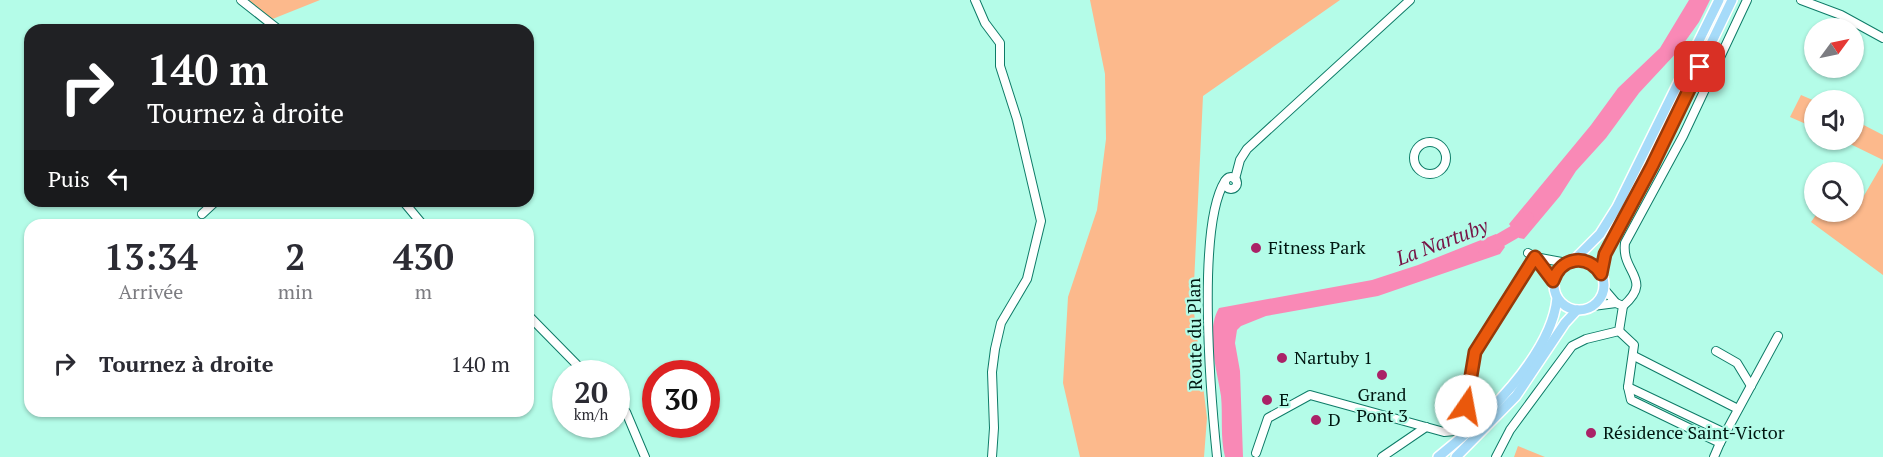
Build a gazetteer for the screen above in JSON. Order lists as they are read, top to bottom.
{
  "streets": {
    "street": ["Route du Plan"]
  },
  "water": ["La Nartuby"],
  "places": [
    "Fitness Park",
    "Nartuby 1",
    "Grand Pont 3",
    "E",
    "D",
    "Résidence Saint-Victor"
  ],
  "north": "top right",
  "page": {
    "turn": ["140 m", "Tournez à droite"],
    "then": "Puis",
    "eta": [
      "13:34",
      "Arrivée",
      "2",
      "min",
      "430",
      "m"
    ],
    "list": [
      {
        "name": "Tournez à droite",
        "value": "140 m"
      }
    ],
    "speed": "20 km/h",
    "limit": "30"
  }
}
